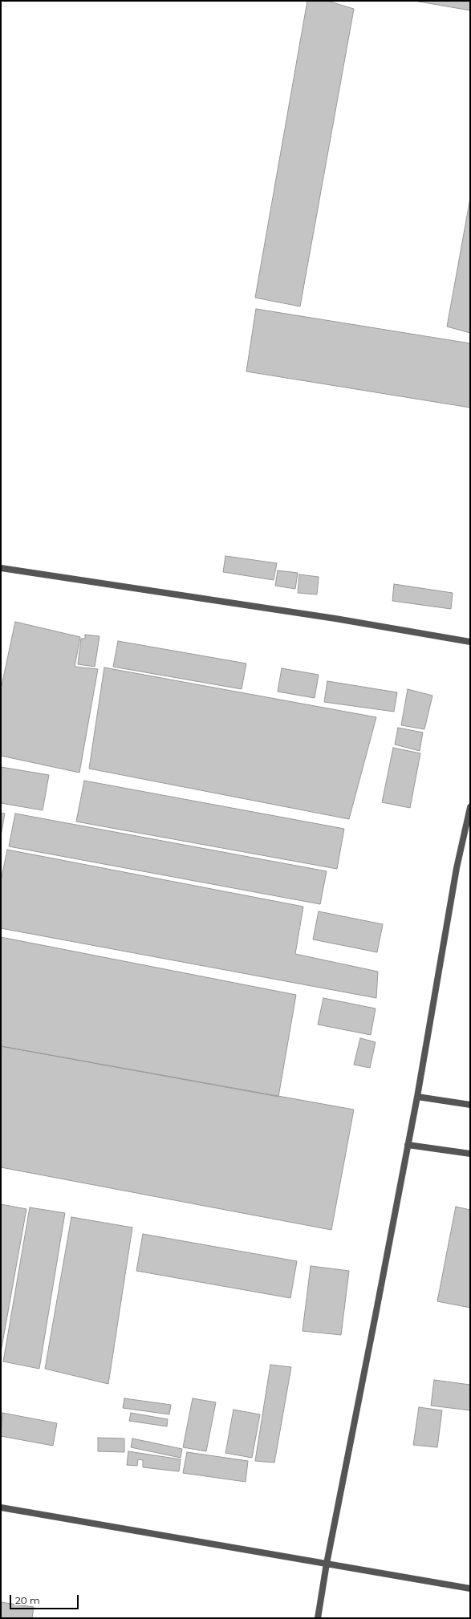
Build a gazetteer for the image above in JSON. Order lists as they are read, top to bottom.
{
  "scale_bar": "20 m"
}
